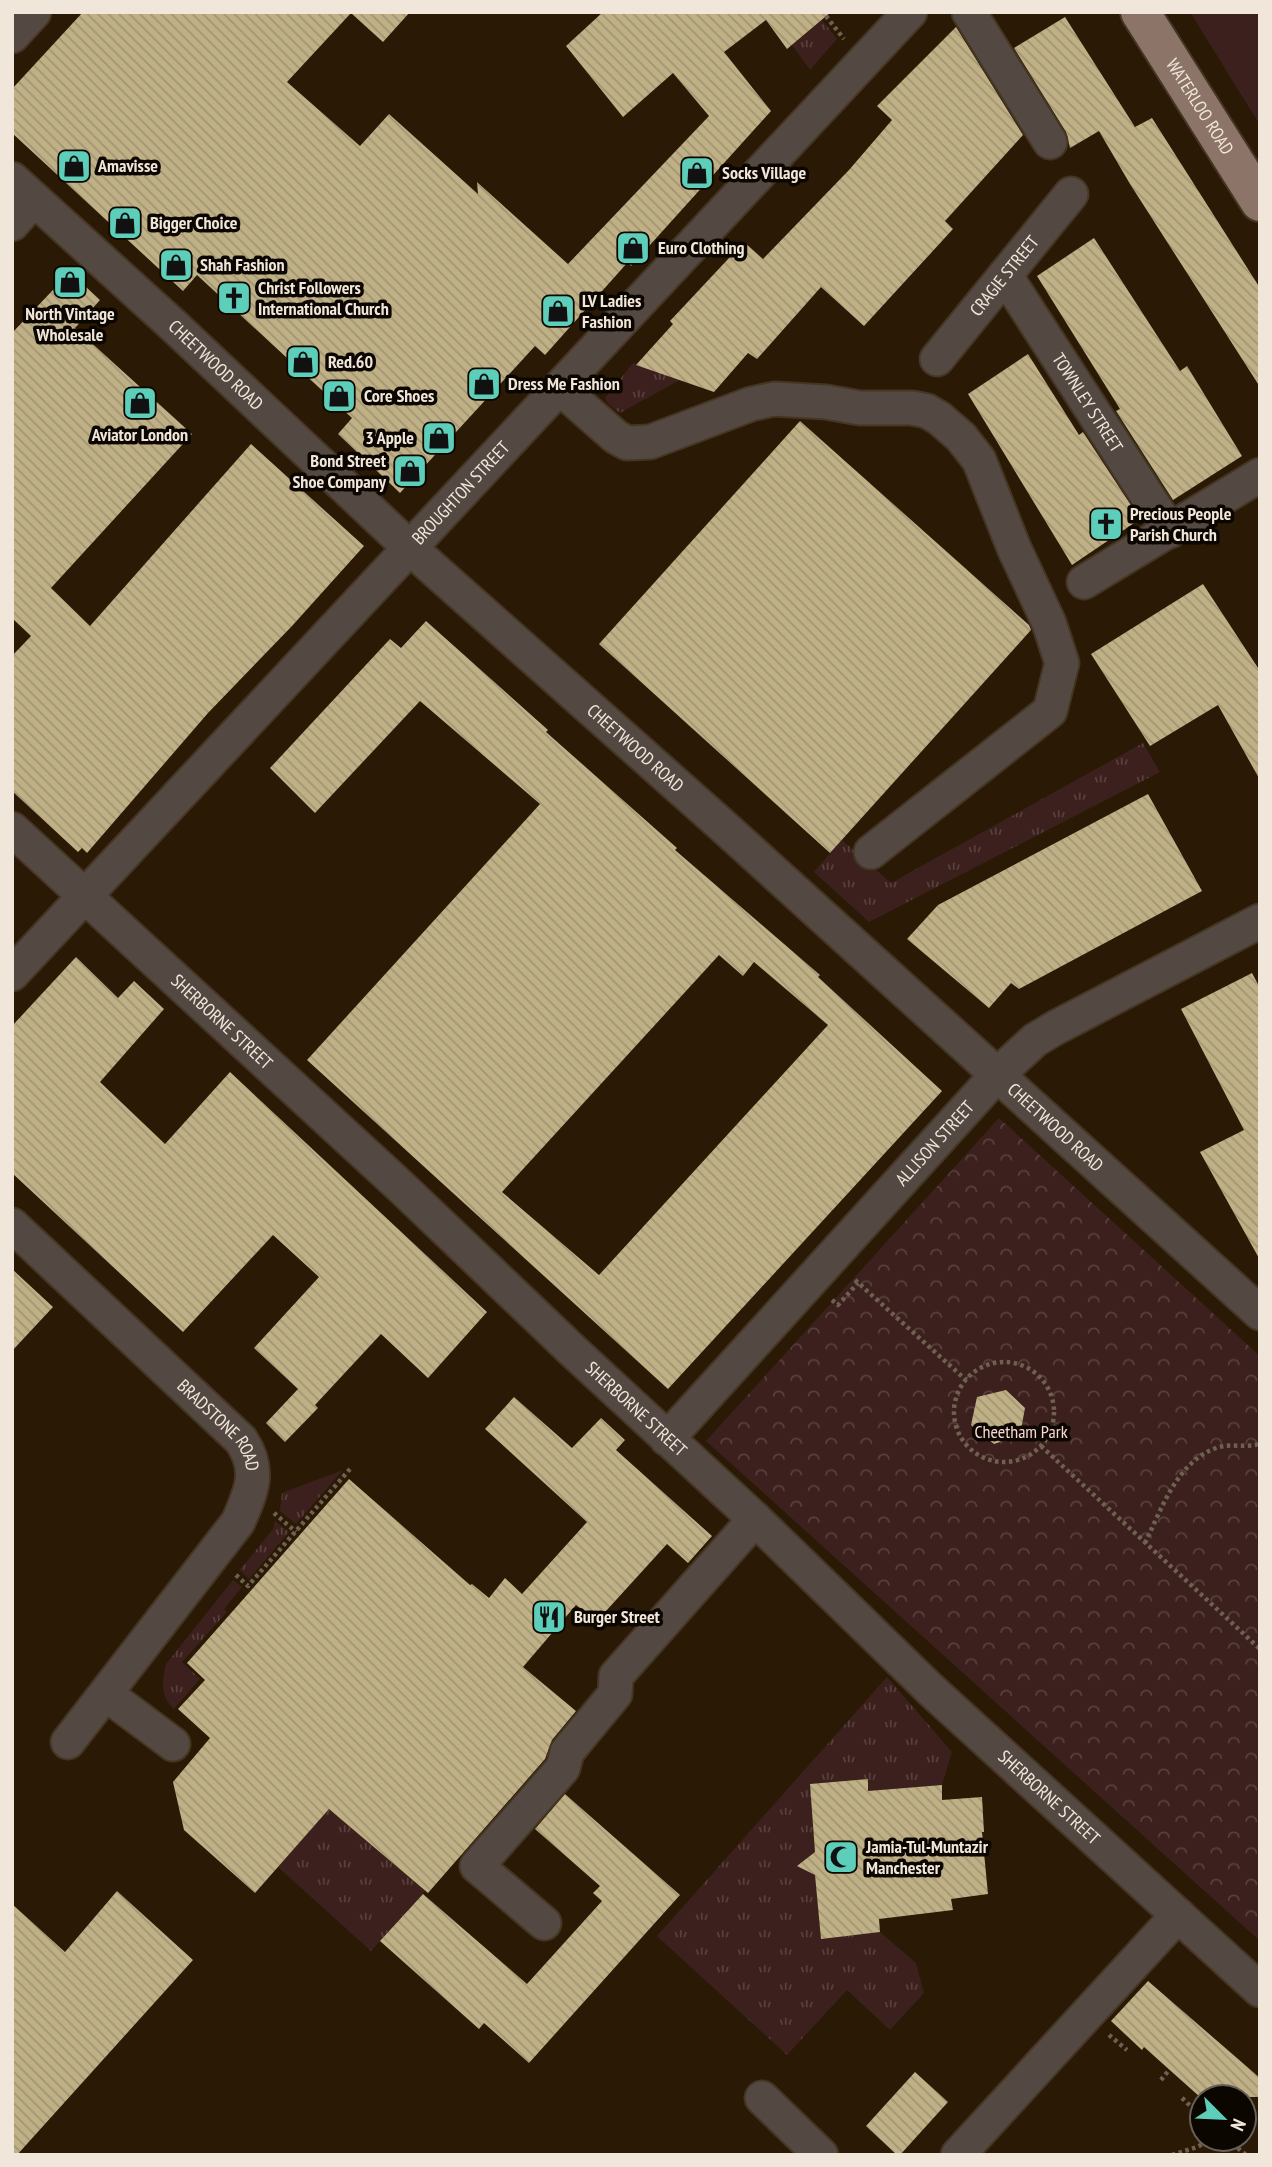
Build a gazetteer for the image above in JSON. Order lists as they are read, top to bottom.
{
  "streets": {
    "main road": ["WATERLOO ROAD"],
    "street": [
      "CRAGIE STREET",
      "CHEETWOOD ROAD",
      "TOWNLEY STREET",
      "BROUGHTON STREET",
      "SHERBORNE STREET",
      "ALLISON STREET",
      "BRADSTONE ROAD"
    ]
  },
  "crossings": [
    ["CRAGIE STREET", "TOWNLEY STREET"],
    ["CHEETWOOD ROAD", "BROUGHTON STREET"],
    ["CHEETWOOD ROAD", "ALLISON STREET"],
    ["BROUGHTON STREET", "SHERBORNE STREET"],
    ["SHERBORNE STREET", "ALLISON STREET"]
  ],
  "parks": ["Cheetham Park"],
  "places": {
    "shop": [
      "Amavisse",
      "Socks Village",
      "Bigger Choice",
      "Euro Clothing",
      "Shah Fashion",
      "North Vintage Wholesale",
      "LV Ladies Fashion",
      "Red.60",
      "Dress Me Fashion",
      "Core Shoes",
      "Aviator London",
      "3 Apple",
      "Bond Street Shoe Company"
    ],
    "church": ["Christ Followers International Church", "Precious People Parish Church"],
    "restaurant": ["Burger Street"],
    "mosque": ["Jamia-Tul-Muntazir Manchester"]
  },
  "north": "bottom right"
}
